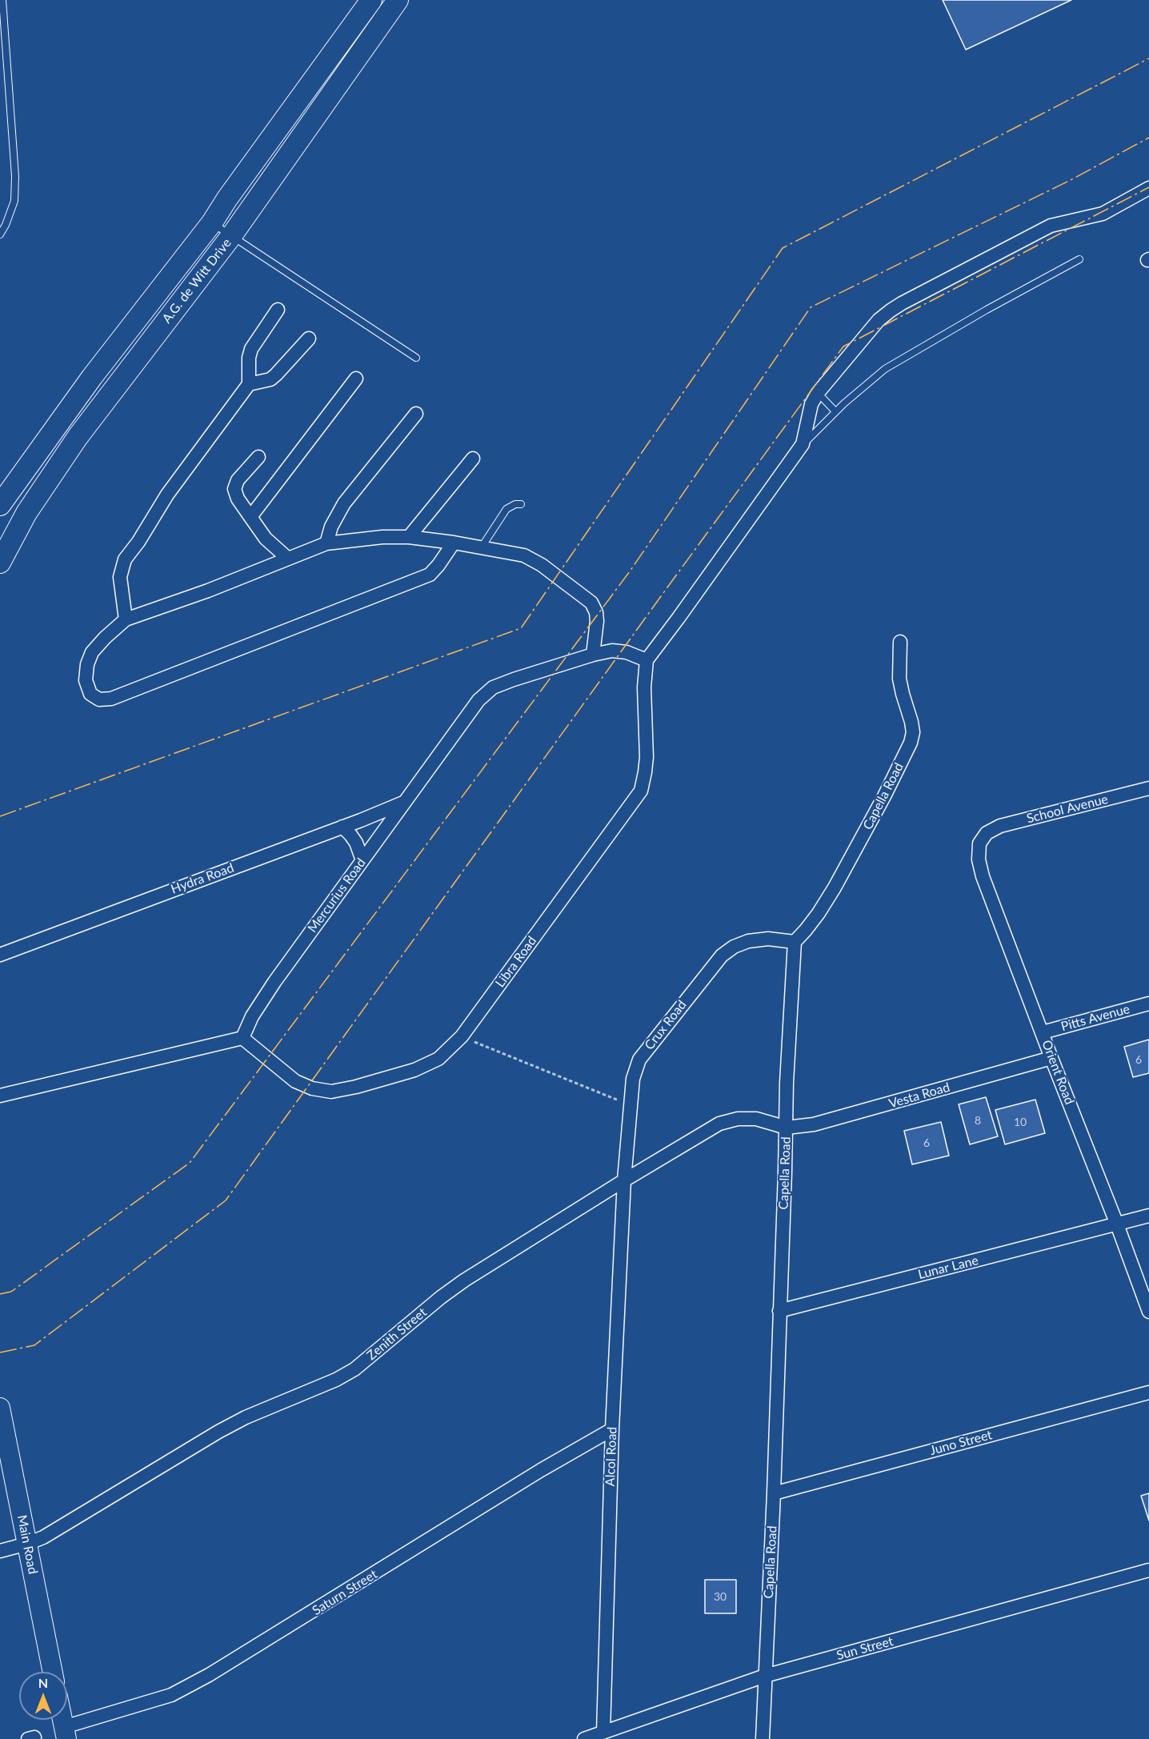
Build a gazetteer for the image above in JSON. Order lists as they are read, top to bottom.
{
  "streets": {
    "main road": ["A.G. de Witt Drive"],
    "street": [
      "Capella Road",
      "School Avenue",
      "Hydra Road",
      "Mercurius Road",
      "Libra Road",
      "Pitts Avenue",
      "Crux Road",
      "Orient Road",
      "Vesta Road",
      "Lunar Lane",
      "Zenith Street",
      "Juno Street",
      "Alcol Road",
      "Main Road",
      "Saturn Street",
      "Sun Street"
    ]
  },
  "crossings": [
    ["Capella Road", "Crux Road"],
    ["Capella Road", "Vesta Road"],
    ["Capella Road", "Lunar Lane"],
    ["Capella Road", "Zenith Street"],
    ["Capella Road", "Juno Street"],
    ["Capella Road", "Sun Street"],
    ["School Avenue", "Orient Road"],
    ["Hydra Road", "Mercurius Road"],
    ["Mercurius Road", "Libra Road"],
    ["Pitts Avenue", "Orient Road"],
    ["Crux Road", "Zenith Street"],
    ["Crux Road", "Alcol Road"],
    ["Orient Road", "Vesta Road"],
    ["Orient Road", "Lunar Lane"],
    ["Vesta Road", "Zenith Street"],
    ["Zenith Street", "Alcol Road"],
    ["Zenith Street", "Main Road"],
    ["Alcol Road", "Saturn Street"],
    ["Alcol Road", "Sun Street"]
  ],
  "house_numbers": [
    "6",
    "8",
    "10",
    "6",
    "30"
  ],
  "north": "top"
}
